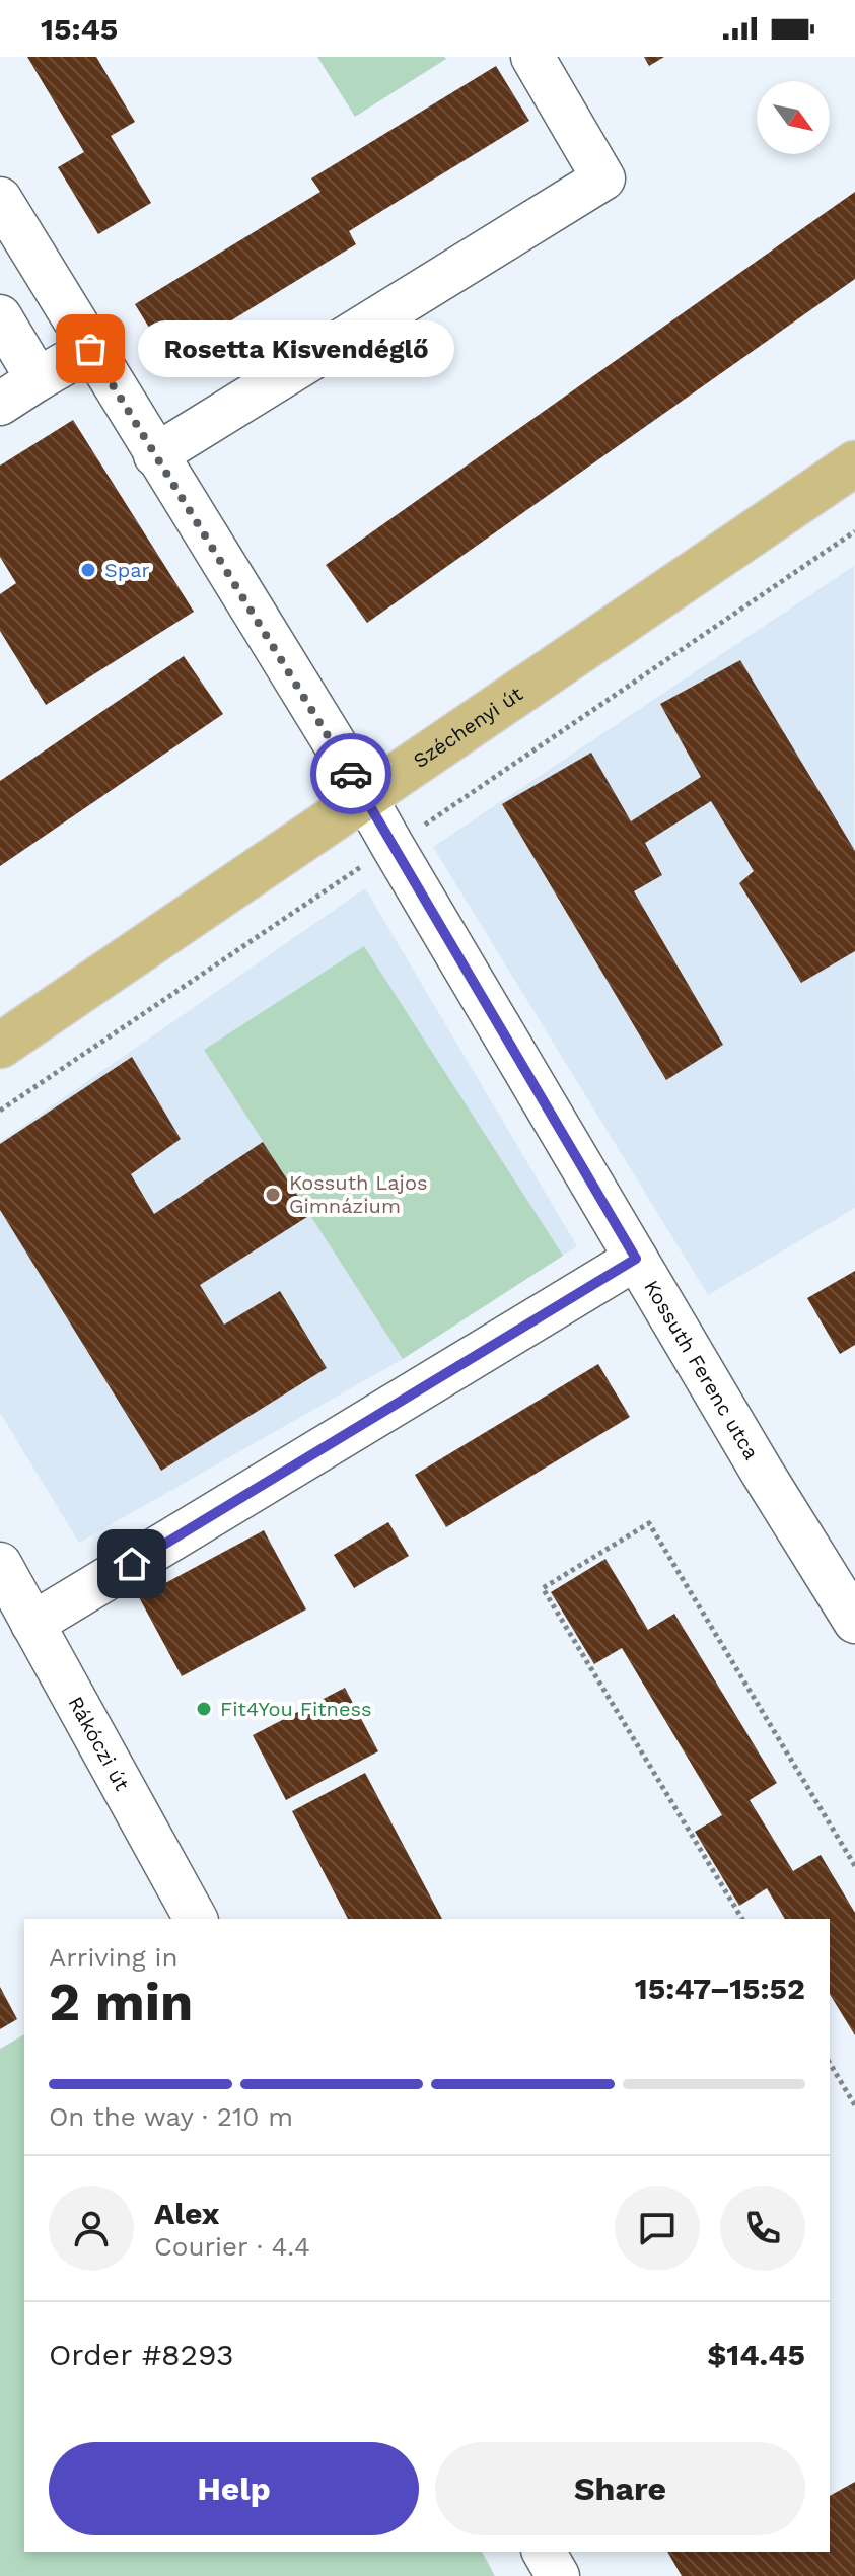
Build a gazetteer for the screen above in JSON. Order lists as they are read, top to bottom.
{
  "streets": {
    "main road": ["Széchenyi út"],
    "street": ["Kossuth Ferenc utca", "Rákóczi út"]
  },
  "crossings": [
    ["Széchenyi út", "Kossuth Ferenc utca"]
  ],
  "places": [
    "Rosetta Kisvendéglő",
    "Spar",
    "Kossuth Lajos Gimnázium",
    "Fit4You Fitness"
  ],
  "north": "bottom right",
  "page": {
    "status": "15:45",
    "bubble": "Rosetta Kisvendéglő",
    "heading": ["2 min", "Arriving in", "15:47–15:52"],
    "panel": [
      "Alex",
      "Courier · 4.4",
      "Order #8293",
      "$14.45"
    ],
    "bar": "On the way · 210 m",
    "buttons": ["Help", "Share"]
  }
}
